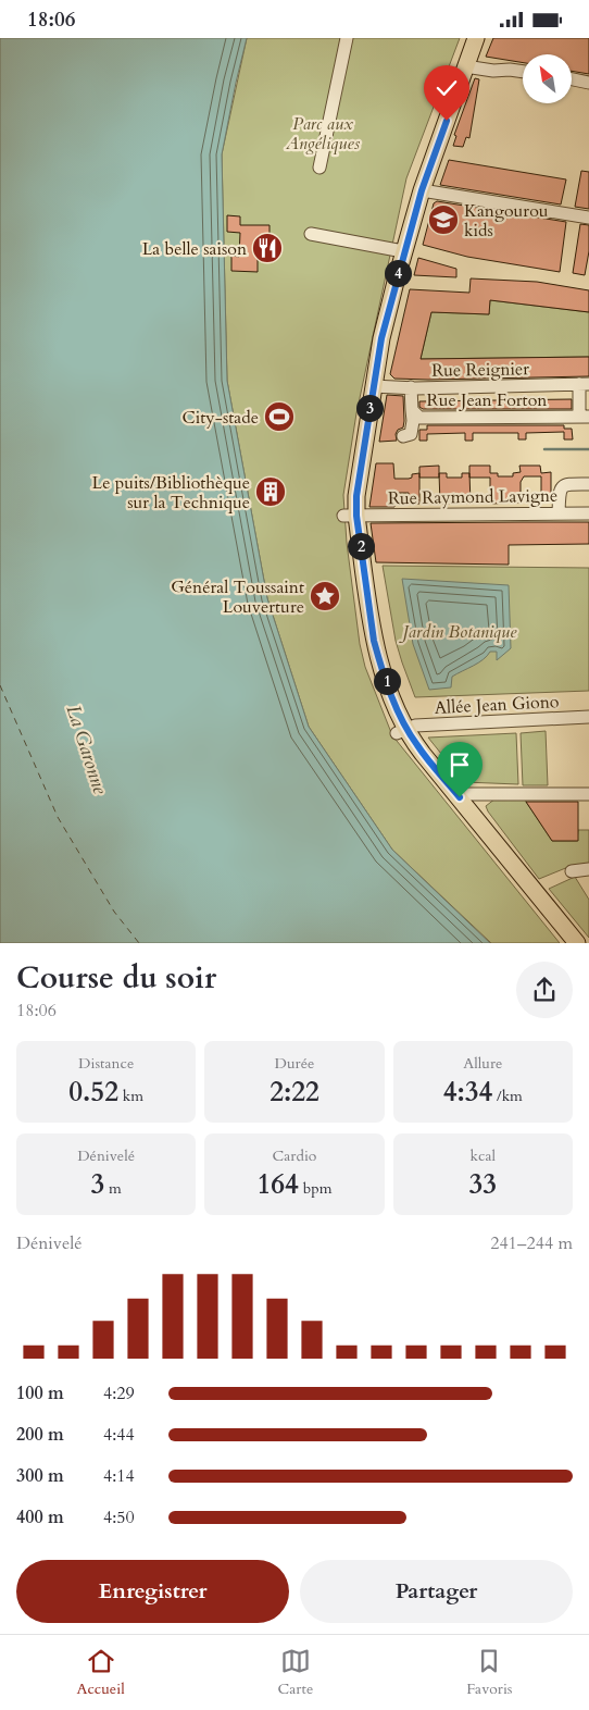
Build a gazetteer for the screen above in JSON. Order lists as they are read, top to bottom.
{
  "streets": {
    "street": [
      "Rue Reignier",
      "Rue Jean Forton",
      "Rue Raymond Lavigne",
      "Allée Jean Giono"
    ]
  },
  "crossings": [
    ["Rue Reignier", "Rue Jean Forton"]
  ],
  "water": ["La Garonne"],
  "parks": ["Parc aux Angéliques", "Jardin Botanique"],
  "places": {
    "school or university": ["Kangourou kids"],
    "restaurant": ["La belle saison"],
    "sports": ["City-stade"],
    "building": ["Le puits/Bibliothèque sur la Technique"],
    "place": ["Général Toussaint Louverture"]
  },
  "north": "top left",
  "page": {
    "status": "18:06",
    "pins": [
      "4",
      "3",
      "2",
      "1"
    ],
    "heading": ["Course du soir", "18:06"],
    "stats": [
      ["Distance", "0.52 km"],
      ["Durée", "2:22"],
      ["Allure", "4:34 /km"],
      ["Dénivelé", "3 m"],
      ["Cardio", "164 bpm"],
      ["kcal", "33"]
    ],
    "chart": ["Dénivelé", "241–244 m"],
    "list": [
      {
        "name": "100 m",
        "note": "4:29"
      },
      {
        "name": "200 m",
        "note": "4:44"
      },
      {
        "name": "300 m",
        "note": "4:14"
      },
      {
        "name": "400 m",
        "note": "4:50"
      }
    ],
    "buttons": ["Enregistrer", "Partager"],
    "tabs": ["Accueil", "Carte", "Favoris"]
  }
}
